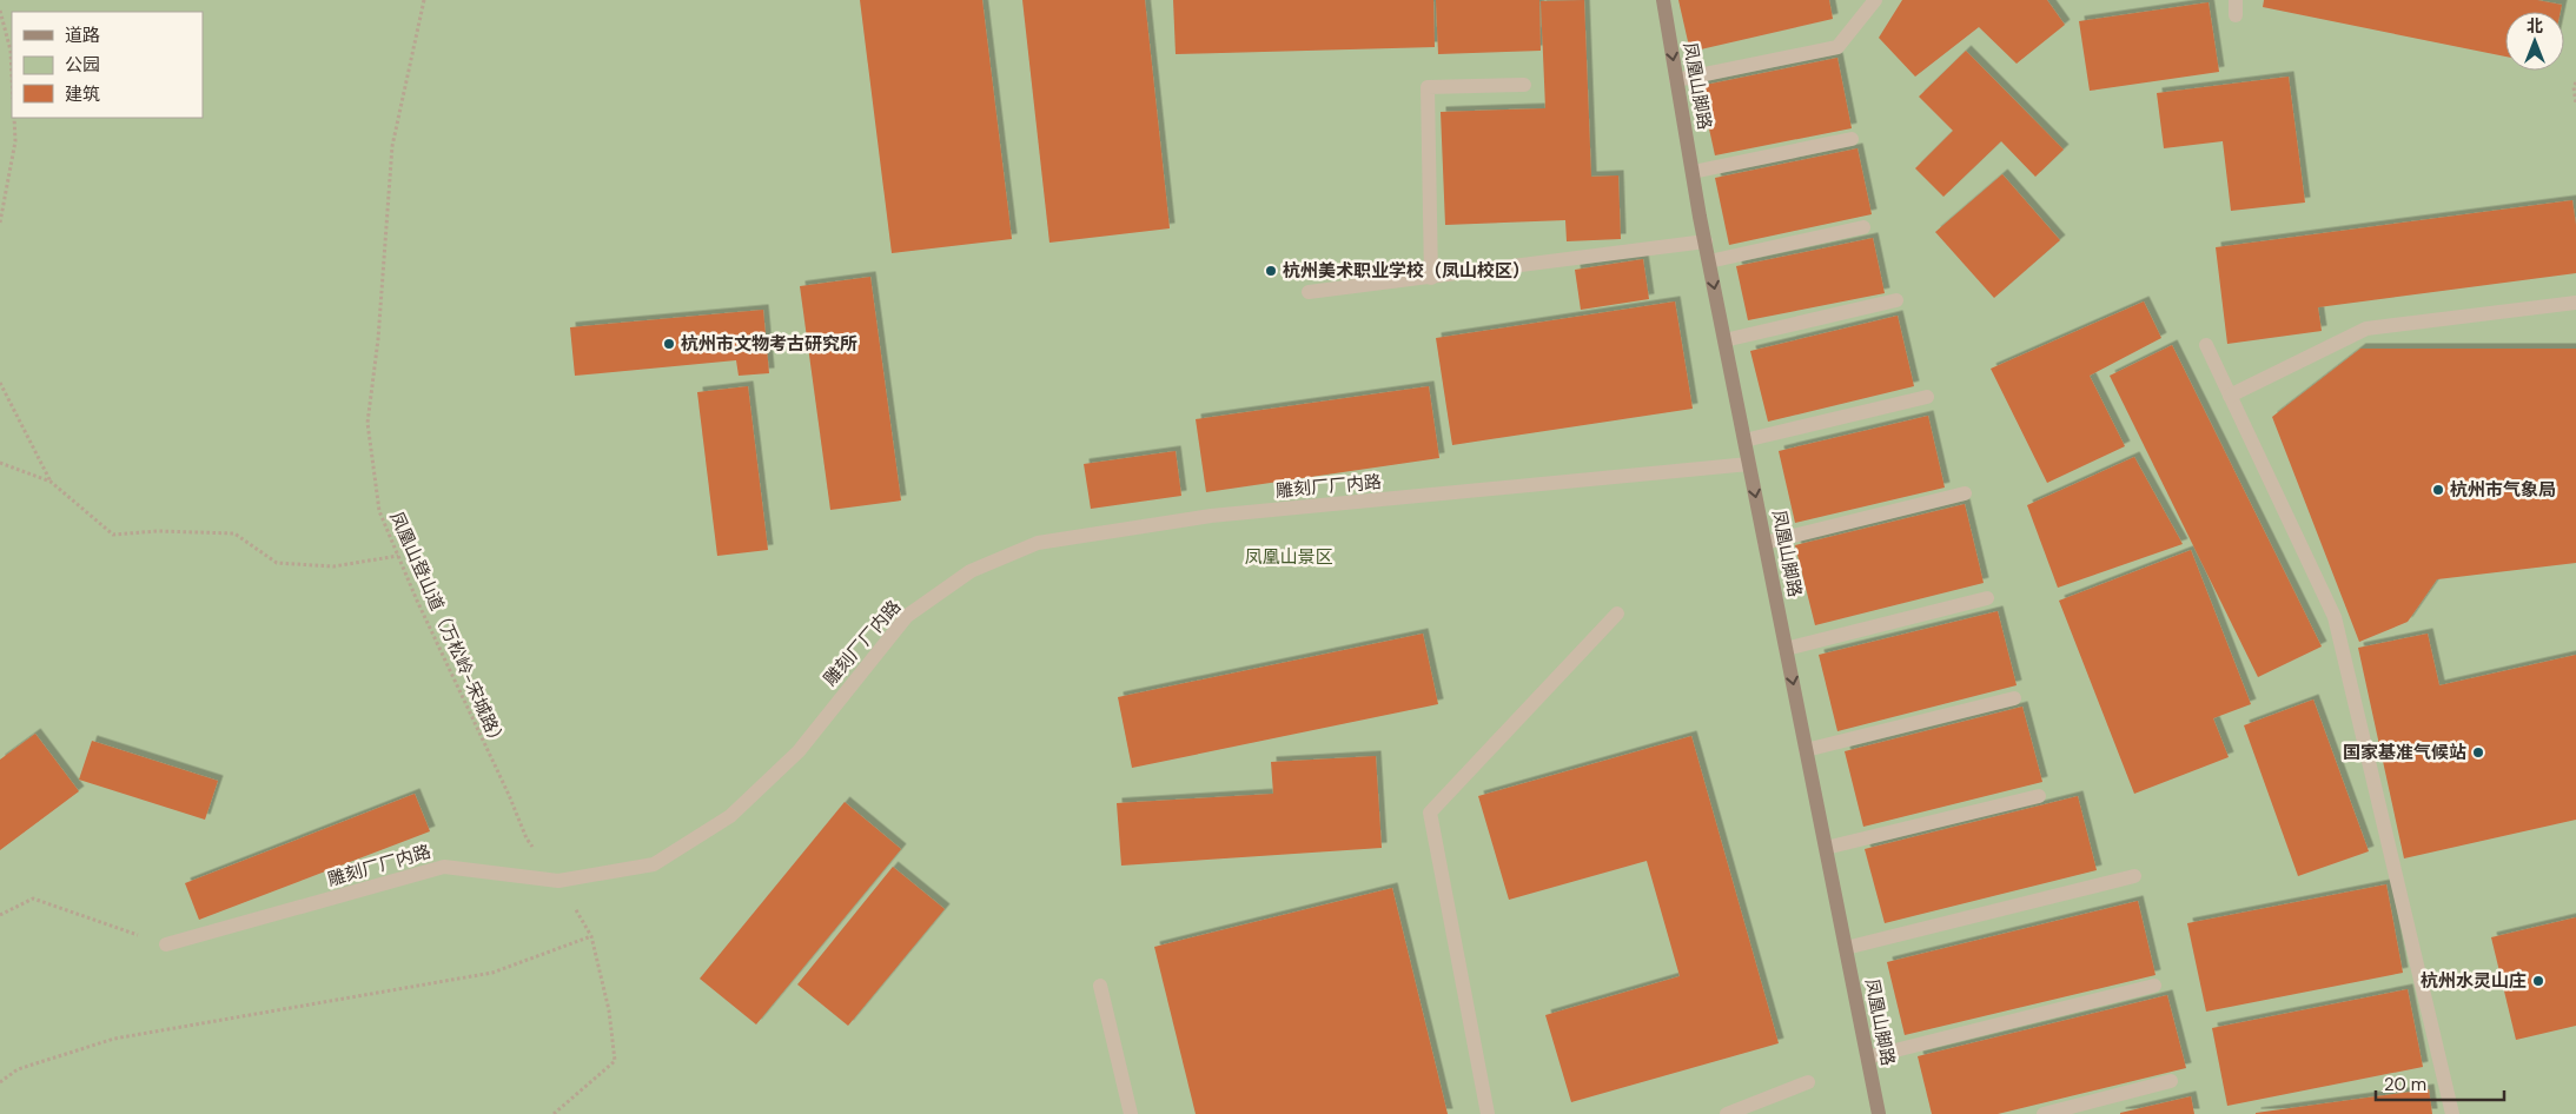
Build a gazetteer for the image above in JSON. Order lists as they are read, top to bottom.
{
  "streets": {
    "street": ["凤凰山脚路"],
    "lane": ["雕刻厂厂内路"],
    "path": ["凤凰山登山道（万松岭-宋城路）"]
  },
  "crossings": [
    ["凤凰山脚路", "雕刻厂厂内路"],
    ["雕刻厂厂内路", "凤凰山登山道（万松岭-宋城路）"]
  ],
  "parks": ["凤凰山景区"],
  "places": [
    "杭州美术职业学校（凤山校区）",
    "杭州市文物考古研究所",
    "杭州市气象局",
    "国家基准气候站",
    "杭州水灵山庄"
  ],
  "legend": ["道路", "公园", "建筑"],
  "scale_bar": "20 m",
  "north": "top"
}
